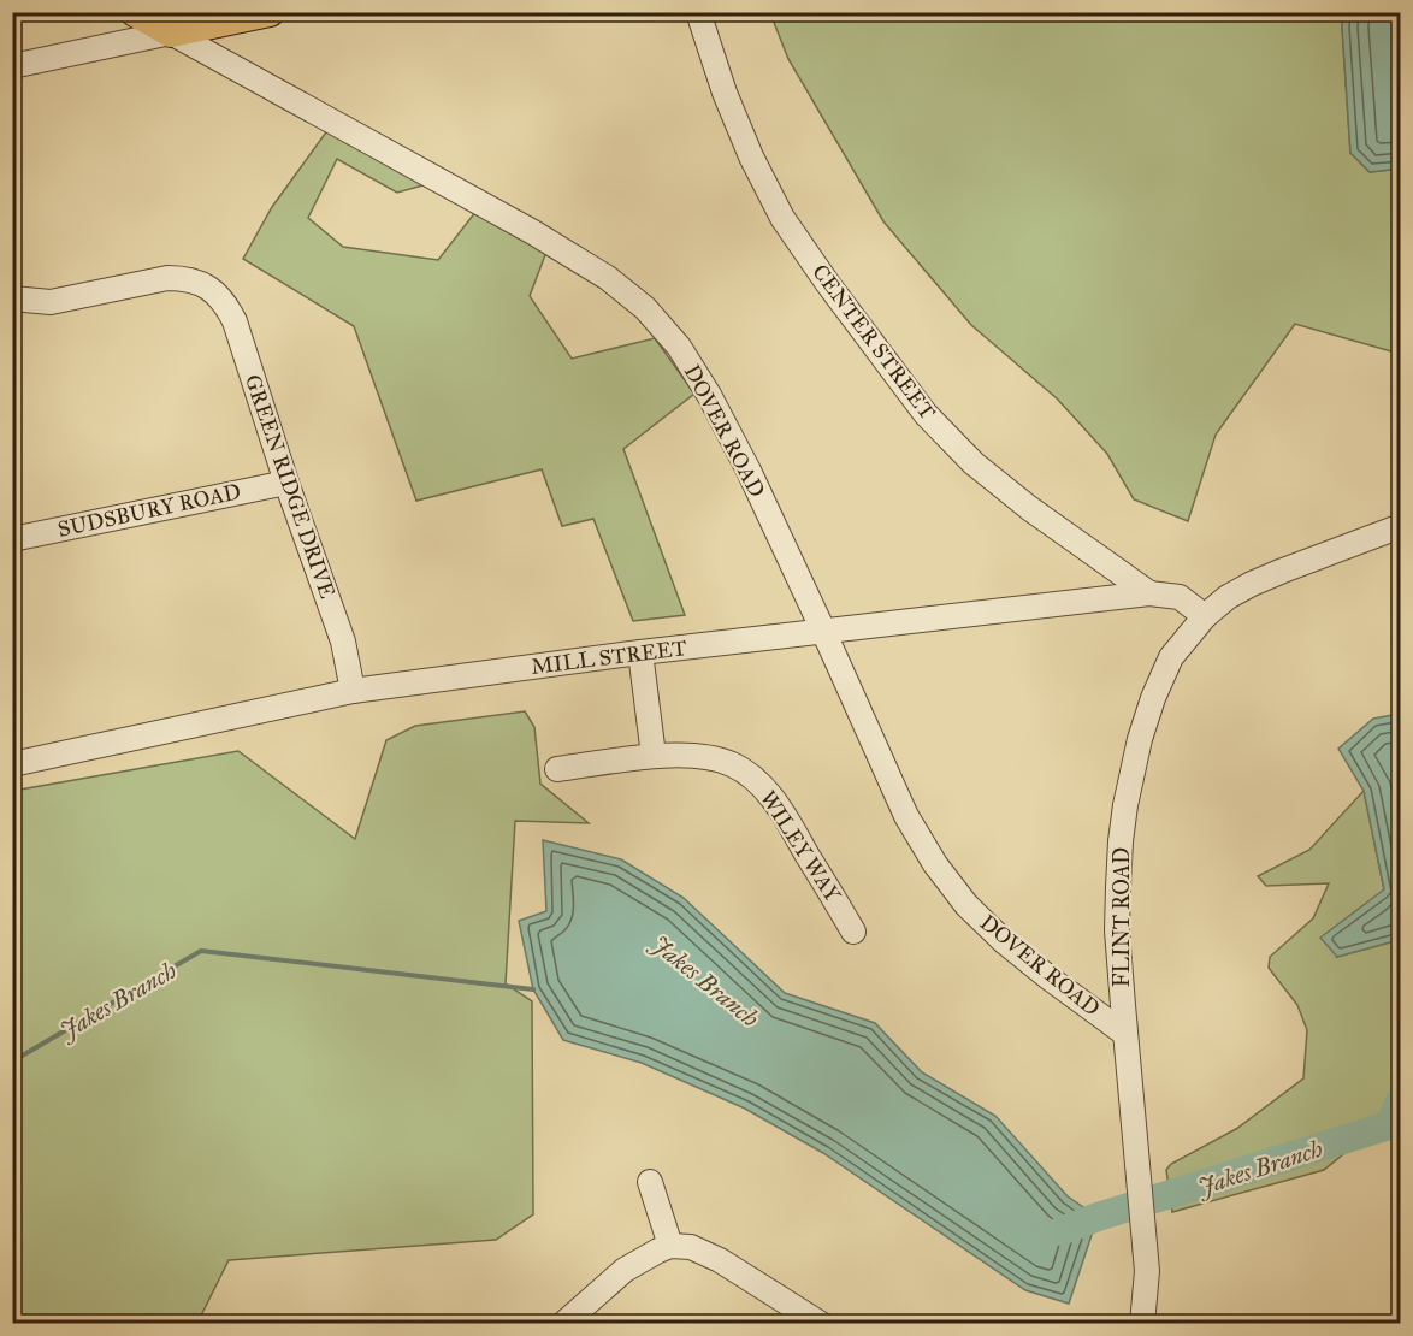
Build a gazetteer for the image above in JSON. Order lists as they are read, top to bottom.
{
  "streets": {
    "main road": ["DOVER ROAD"],
    "street": [
      "CENTER STREET",
      "GREEN RIDGE DRIVE",
      "SUDSBURY ROAD",
      "MILL STREET",
      "WILEY WAY",
      "FLINT ROAD"
    ]
  },
  "crossings": [
    ["CENTER STREET", "MILL STREET"],
    ["DOVER ROAD", "MILL STREET"],
    ["DOVER ROAD", "FLINT ROAD"],
    ["GREEN RIDGE DRIVE", "SUDSBURY ROAD"],
    ["GREEN RIDGE DRIVE", "MILL STREET"],
    ["MILL STREET", "FLINT ROAD"]
  ],
  "water": ["Jakes Branch"]
}
